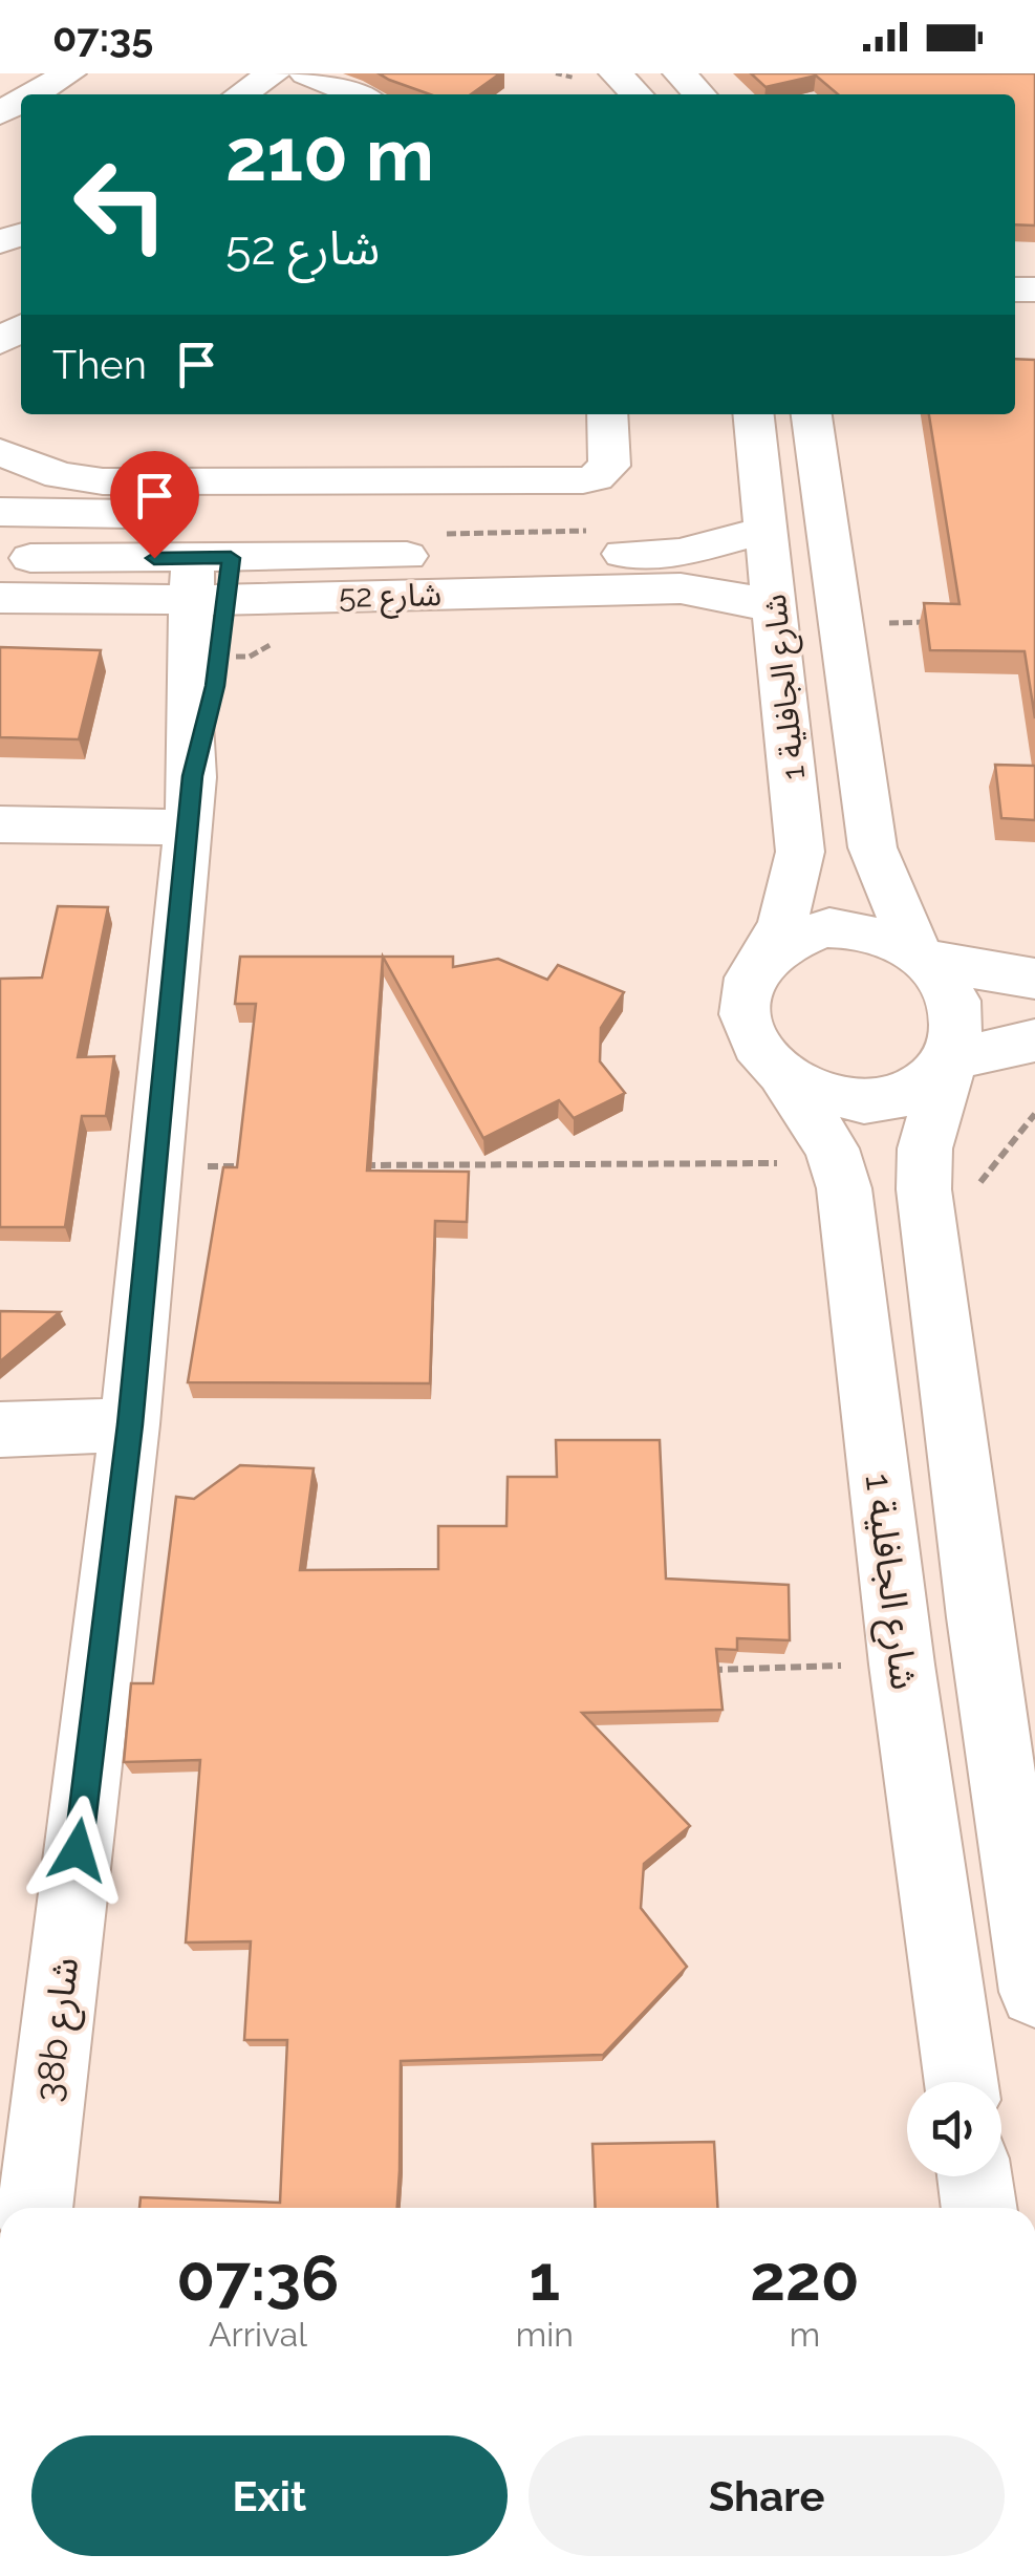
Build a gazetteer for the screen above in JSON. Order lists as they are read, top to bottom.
{
  "streets": {
    "street": ["شارع 52", "شارع الجافلية 1", "38b شارع"]
  },
  "crossings": [
    ["شارع 52", "شارع الجافلية 1"],
    ["شارع 52", "38b شارع"]
  ],
  "page": {
    "status": "07:35",
    "turn": ["210 m", "شارع 52"],
    "then": "Then",
    "eta": [
      "07:36",
      "Arrival",
      "1",
      "min",
      "220",
      "m"
    ],
    "buttons": ["Exit", "Share"]
  }
}
